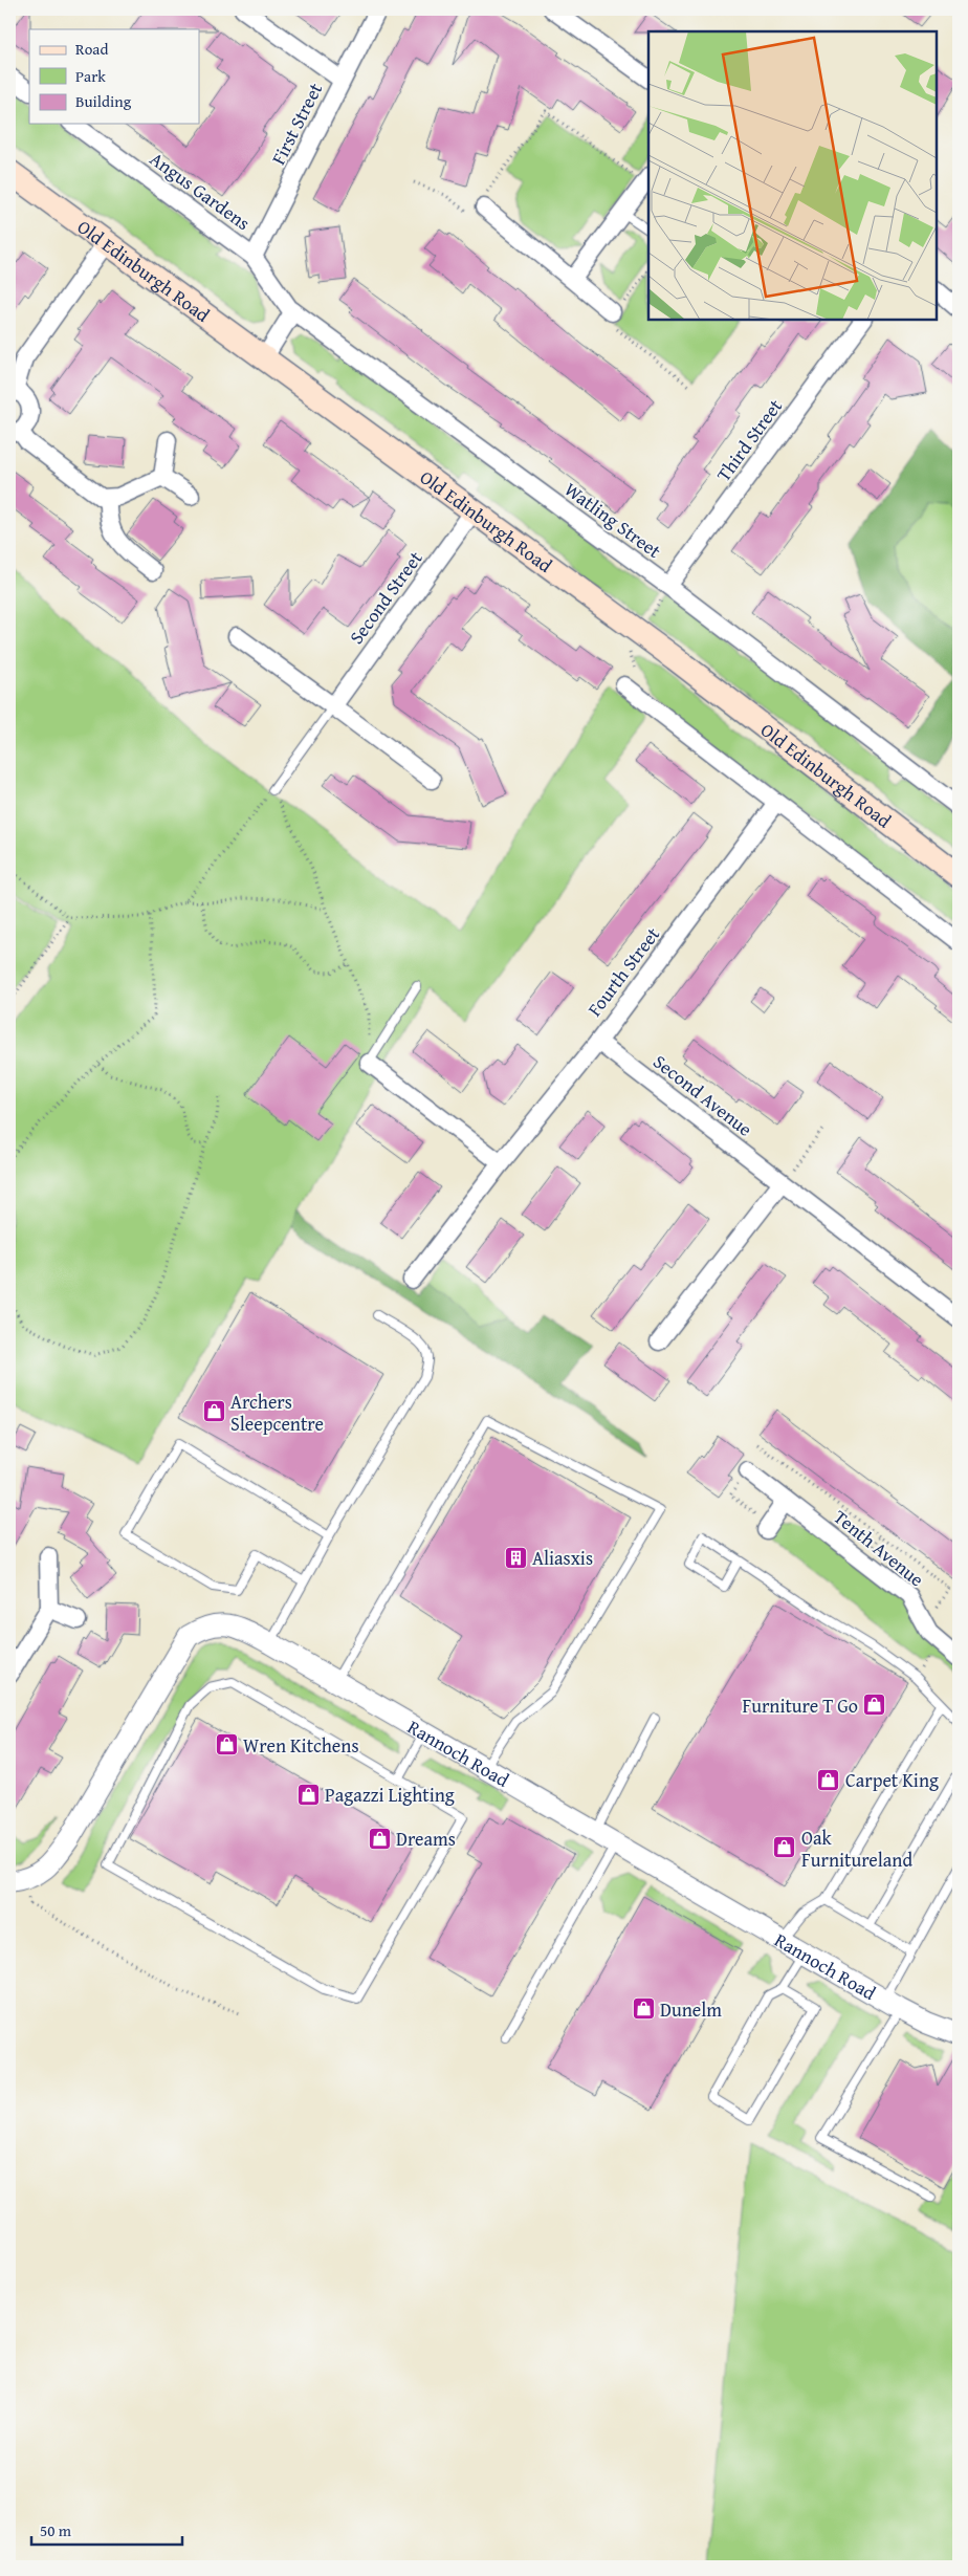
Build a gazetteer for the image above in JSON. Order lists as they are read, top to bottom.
{
  "streets": {
    "main road": ["Old Edinburgh Road"],
    "street": [
      "First Street",
      "Angus Gardens",
      "Third Street",
      "Watling Street",
      "Second Street",
      "Fourth Street",
      "Second Avenue",
      "Tenth Avenue",
      "Rannoch Road"
    ]
  },
  "crossings": [
    ["First Street", "Angus Gardens"],
    ["First Street", "Watling Street"],
    ["Angus Gardens", "Watling Street"],
    ["Old Edinburgh Road", "Second Street"],
    ["Third Street", "Watling Street"],
    ["Fourth Street", "Second Avenue"]
  ],
  "places": {
    "shop": [
      "Archers Sleepcentre",
      "Furniture T Go",
      "Wren Kitchens",
      "Carpet King",
      "Pagazzi Lighting",
      "Dreams",
      "Oak Furnitureland",
      "Dunelm"
    ],
    "building": ["Aliasxis"]
  },
  "legend": ["Road", "Park", "Building"],
  "scale_bar": "50 m"
}
